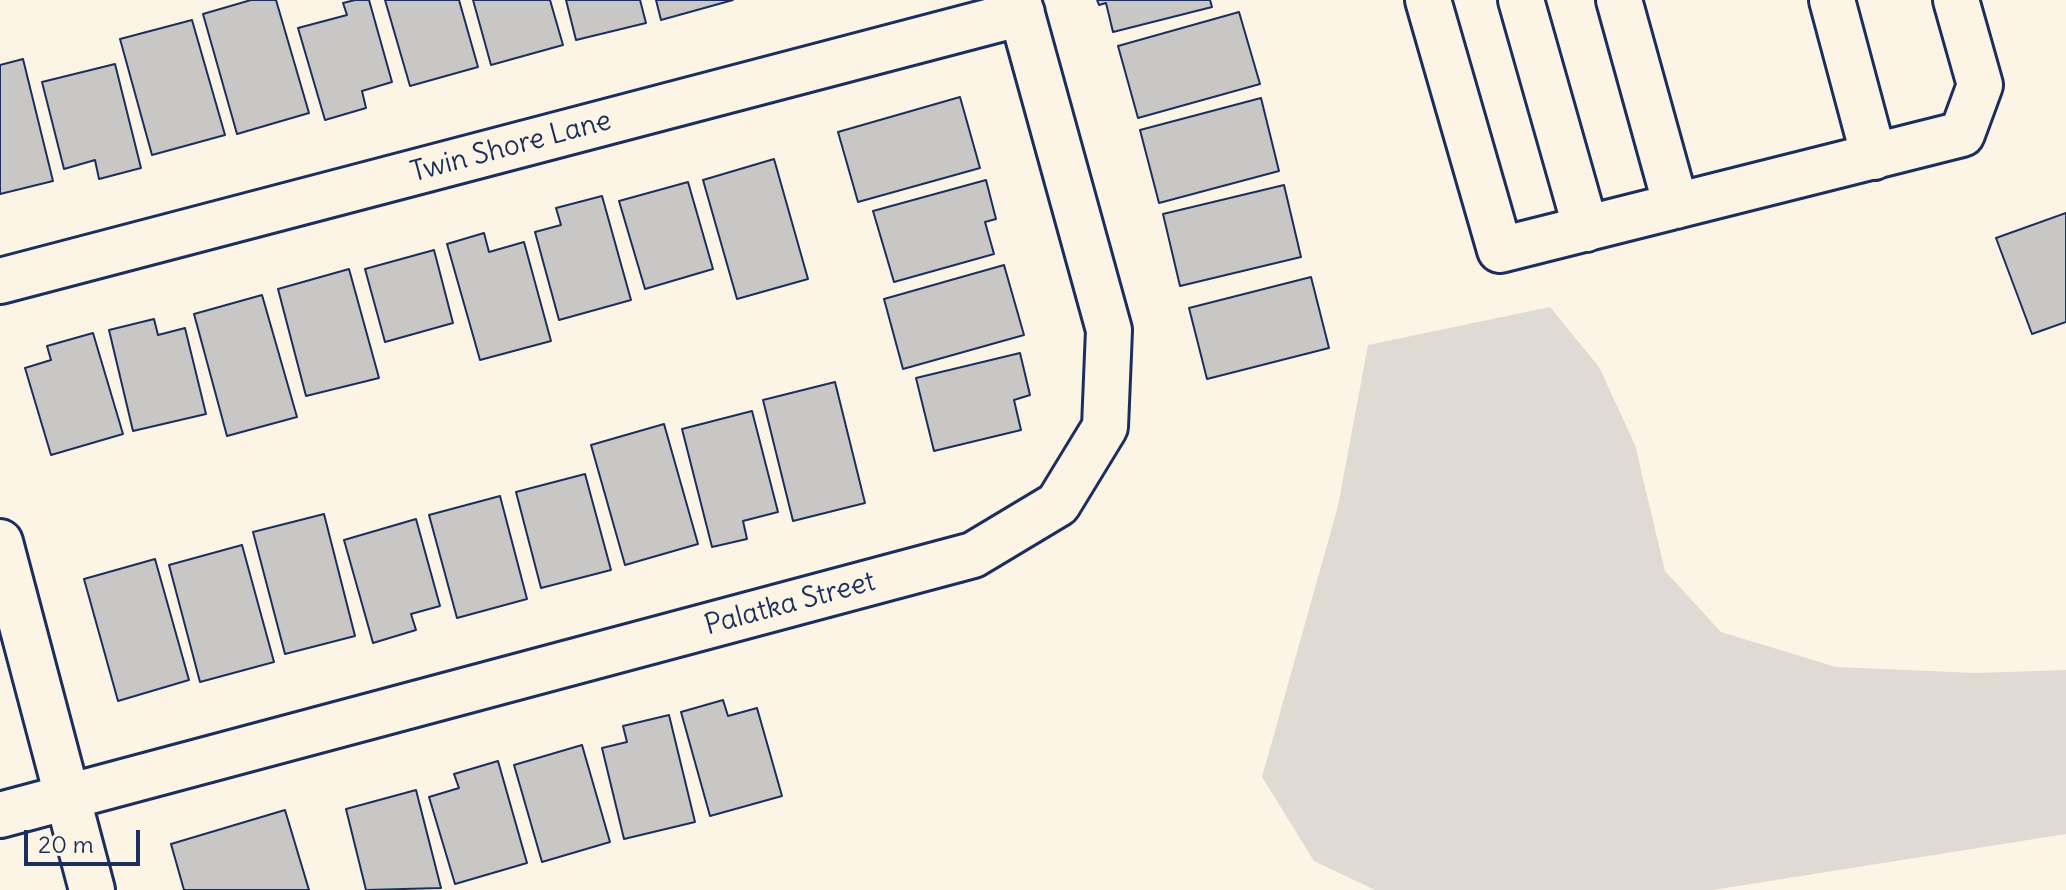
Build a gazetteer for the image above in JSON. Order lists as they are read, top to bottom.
{
  "streets": {
    "street": ["Twin Shore Lane", "Palatka Street"]
  },
  "crossings": [
    ["Twin Shore Lane", "Palatka Street"]
  ],
  "scale_bar": "20 m"
}
